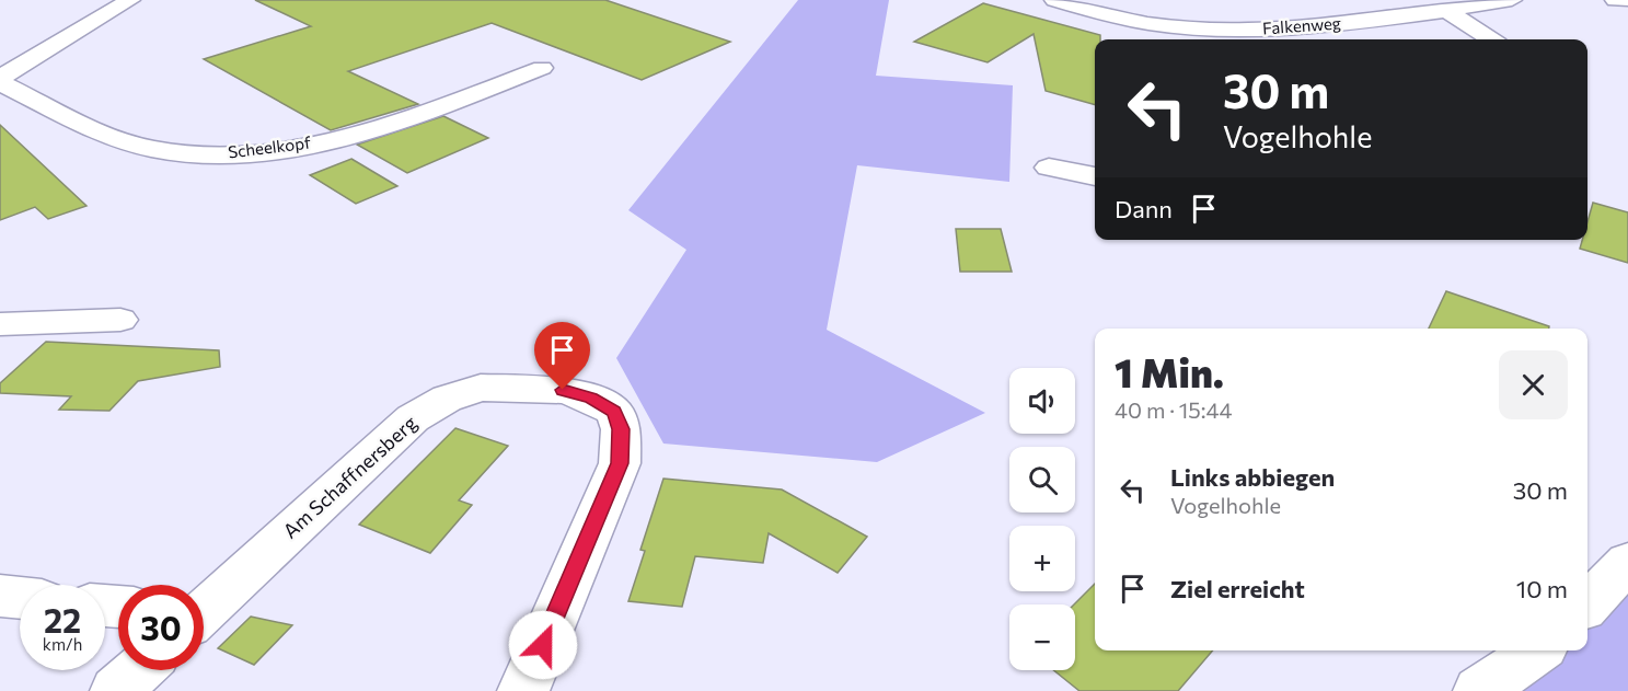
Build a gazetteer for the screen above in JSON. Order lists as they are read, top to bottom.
{
  "streets": {
    "street": ["Falkenweg", "Scheelkopf", "Am Schaffnersberg"]
  },
  "page": {
    "turn": ["30 m", "Vogelhohle"],
    "then": "Dann",
    "heading": ["1 Min.", "40 m · 15:44"],
    "map_buttons": ["+", "−"],
    "list": [
      {
        "name": "Links abbiegen",
        "note": "Vogelhohle",
        "value": "30 m"
      },
      {
        "name": "Ziel erreicht",
        "value": "10 m"
      }
    ],
    "speed": "22 km/h",
    "limit": "30"
  }
}
